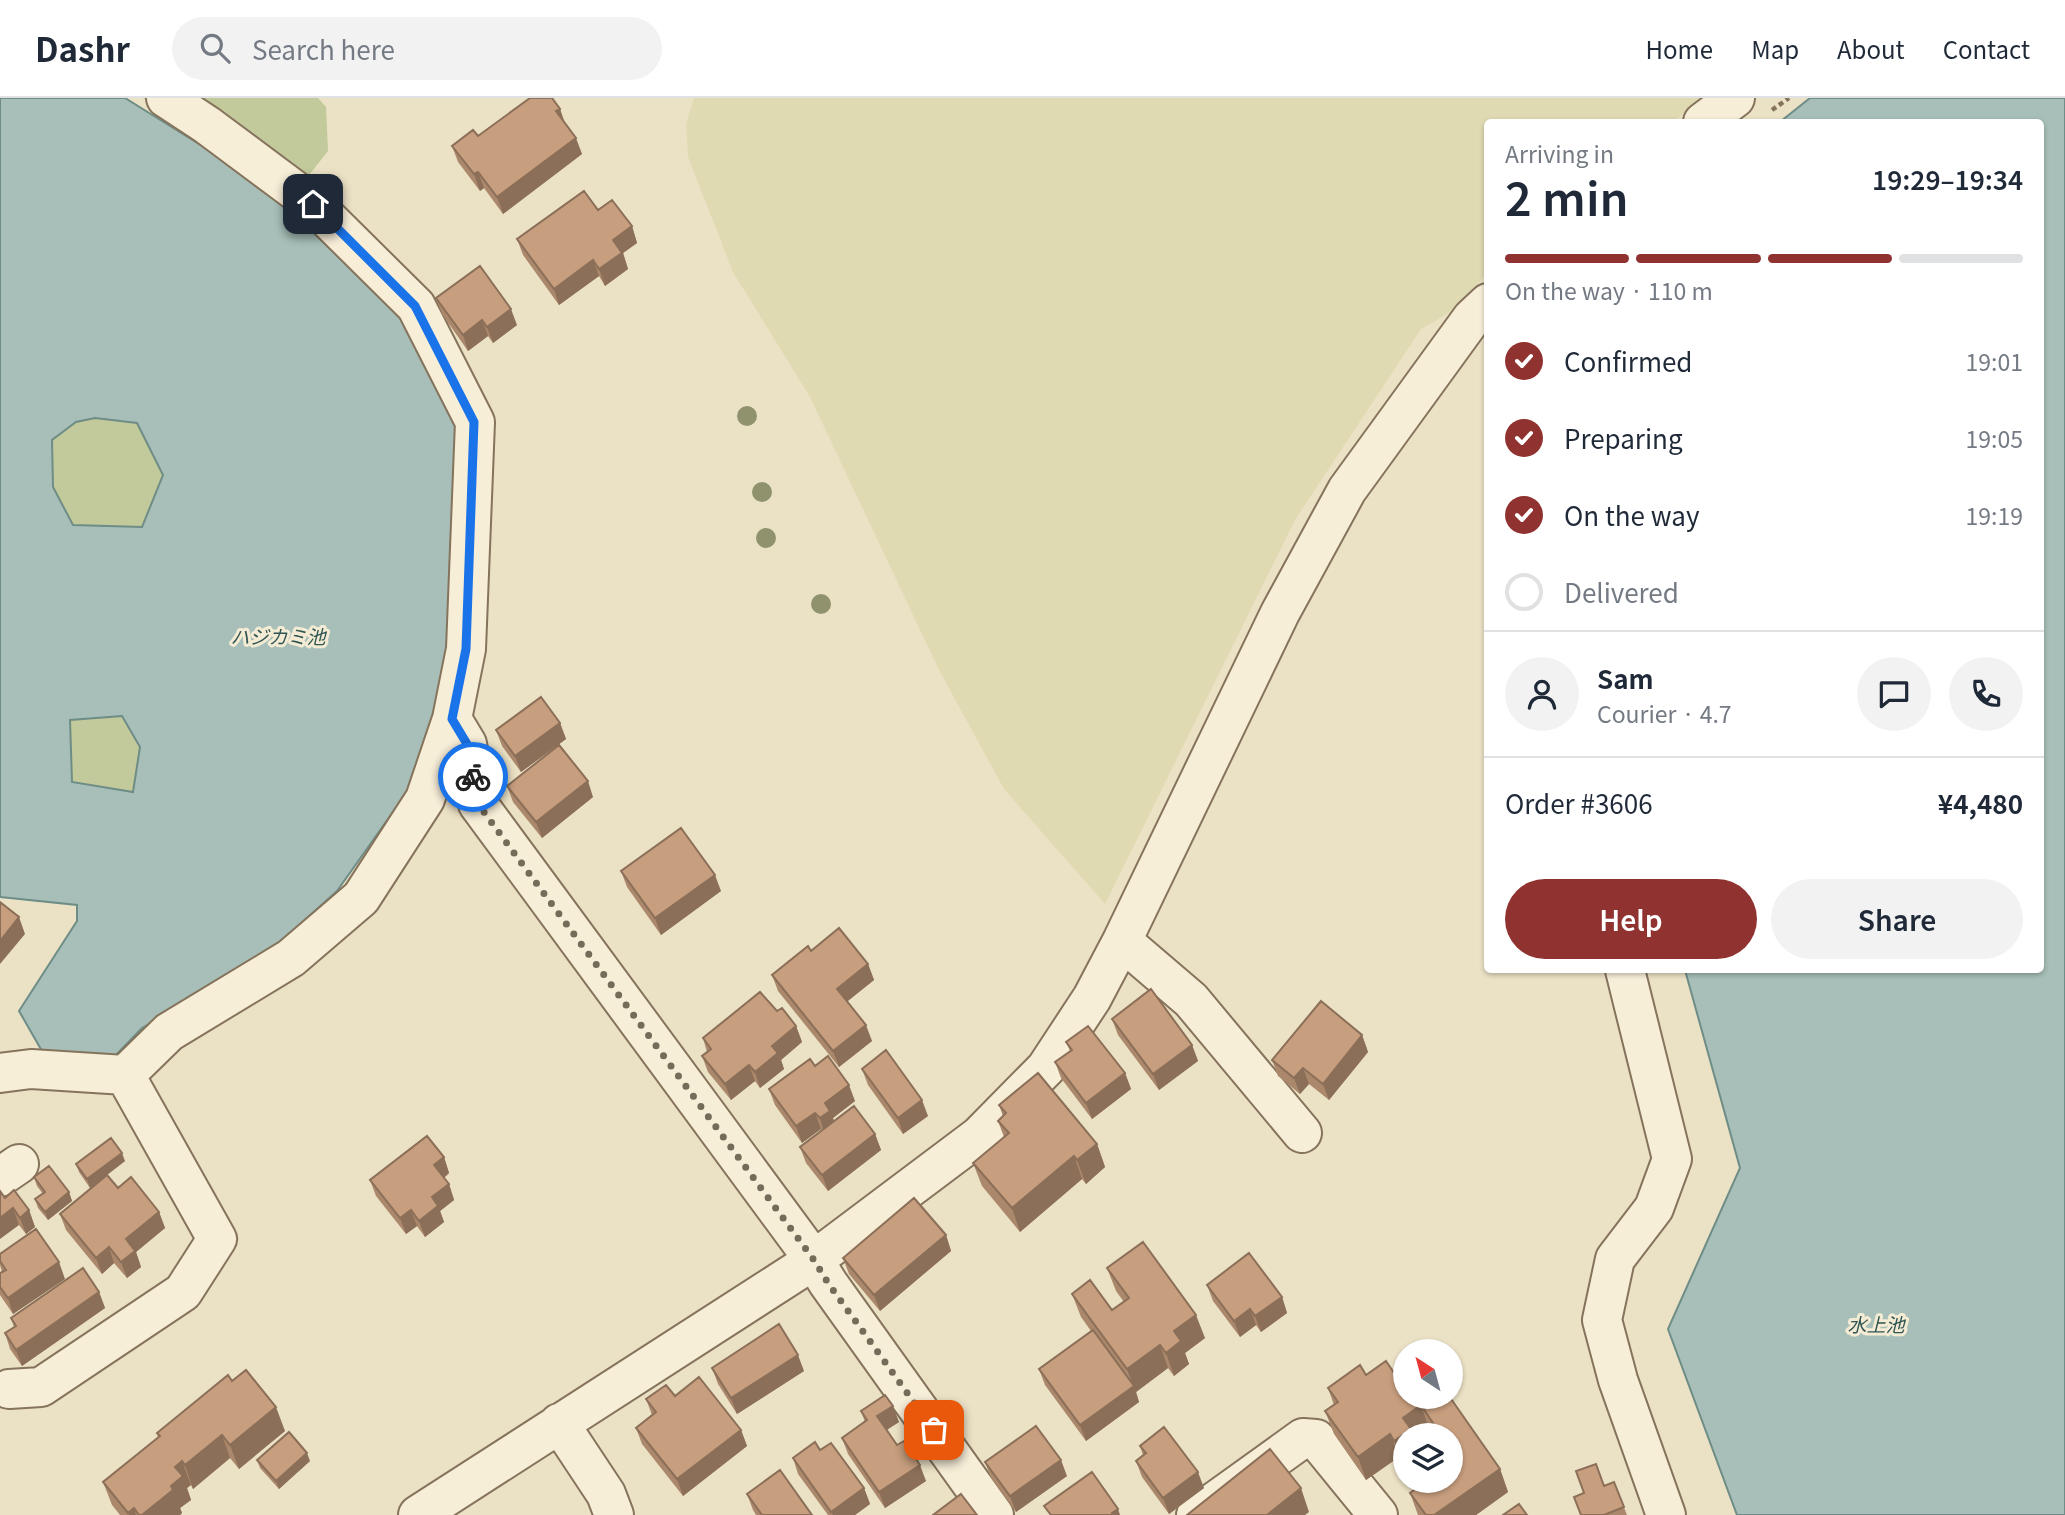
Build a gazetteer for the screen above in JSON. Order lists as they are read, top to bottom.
{
  "water": ["ハジカミ池", "水上池"],
  "north": "top left",
  "page": {
    "header": "Dashr",
    "search": "Search here",
    "nav": [
      "Home",
      "Map",
      "About",
      "Contact"
    ],
    "heading": ["2 min", "Arriving in", "19:29–19:34"],
    "panel": [
      "Sam",
      "Courier · 4.7",
      "Order #3606",
      "¥4,480"
    ],
    "bar": "On the way · 110 m",
    "list": [
      ["Confirmed", "19:01"],
      ["Preparing", "19:05"],
      ["On the way", "19:19"],
      "Delivered"
    ],
    "buttons": ["Help", "Share"]
  }
}
